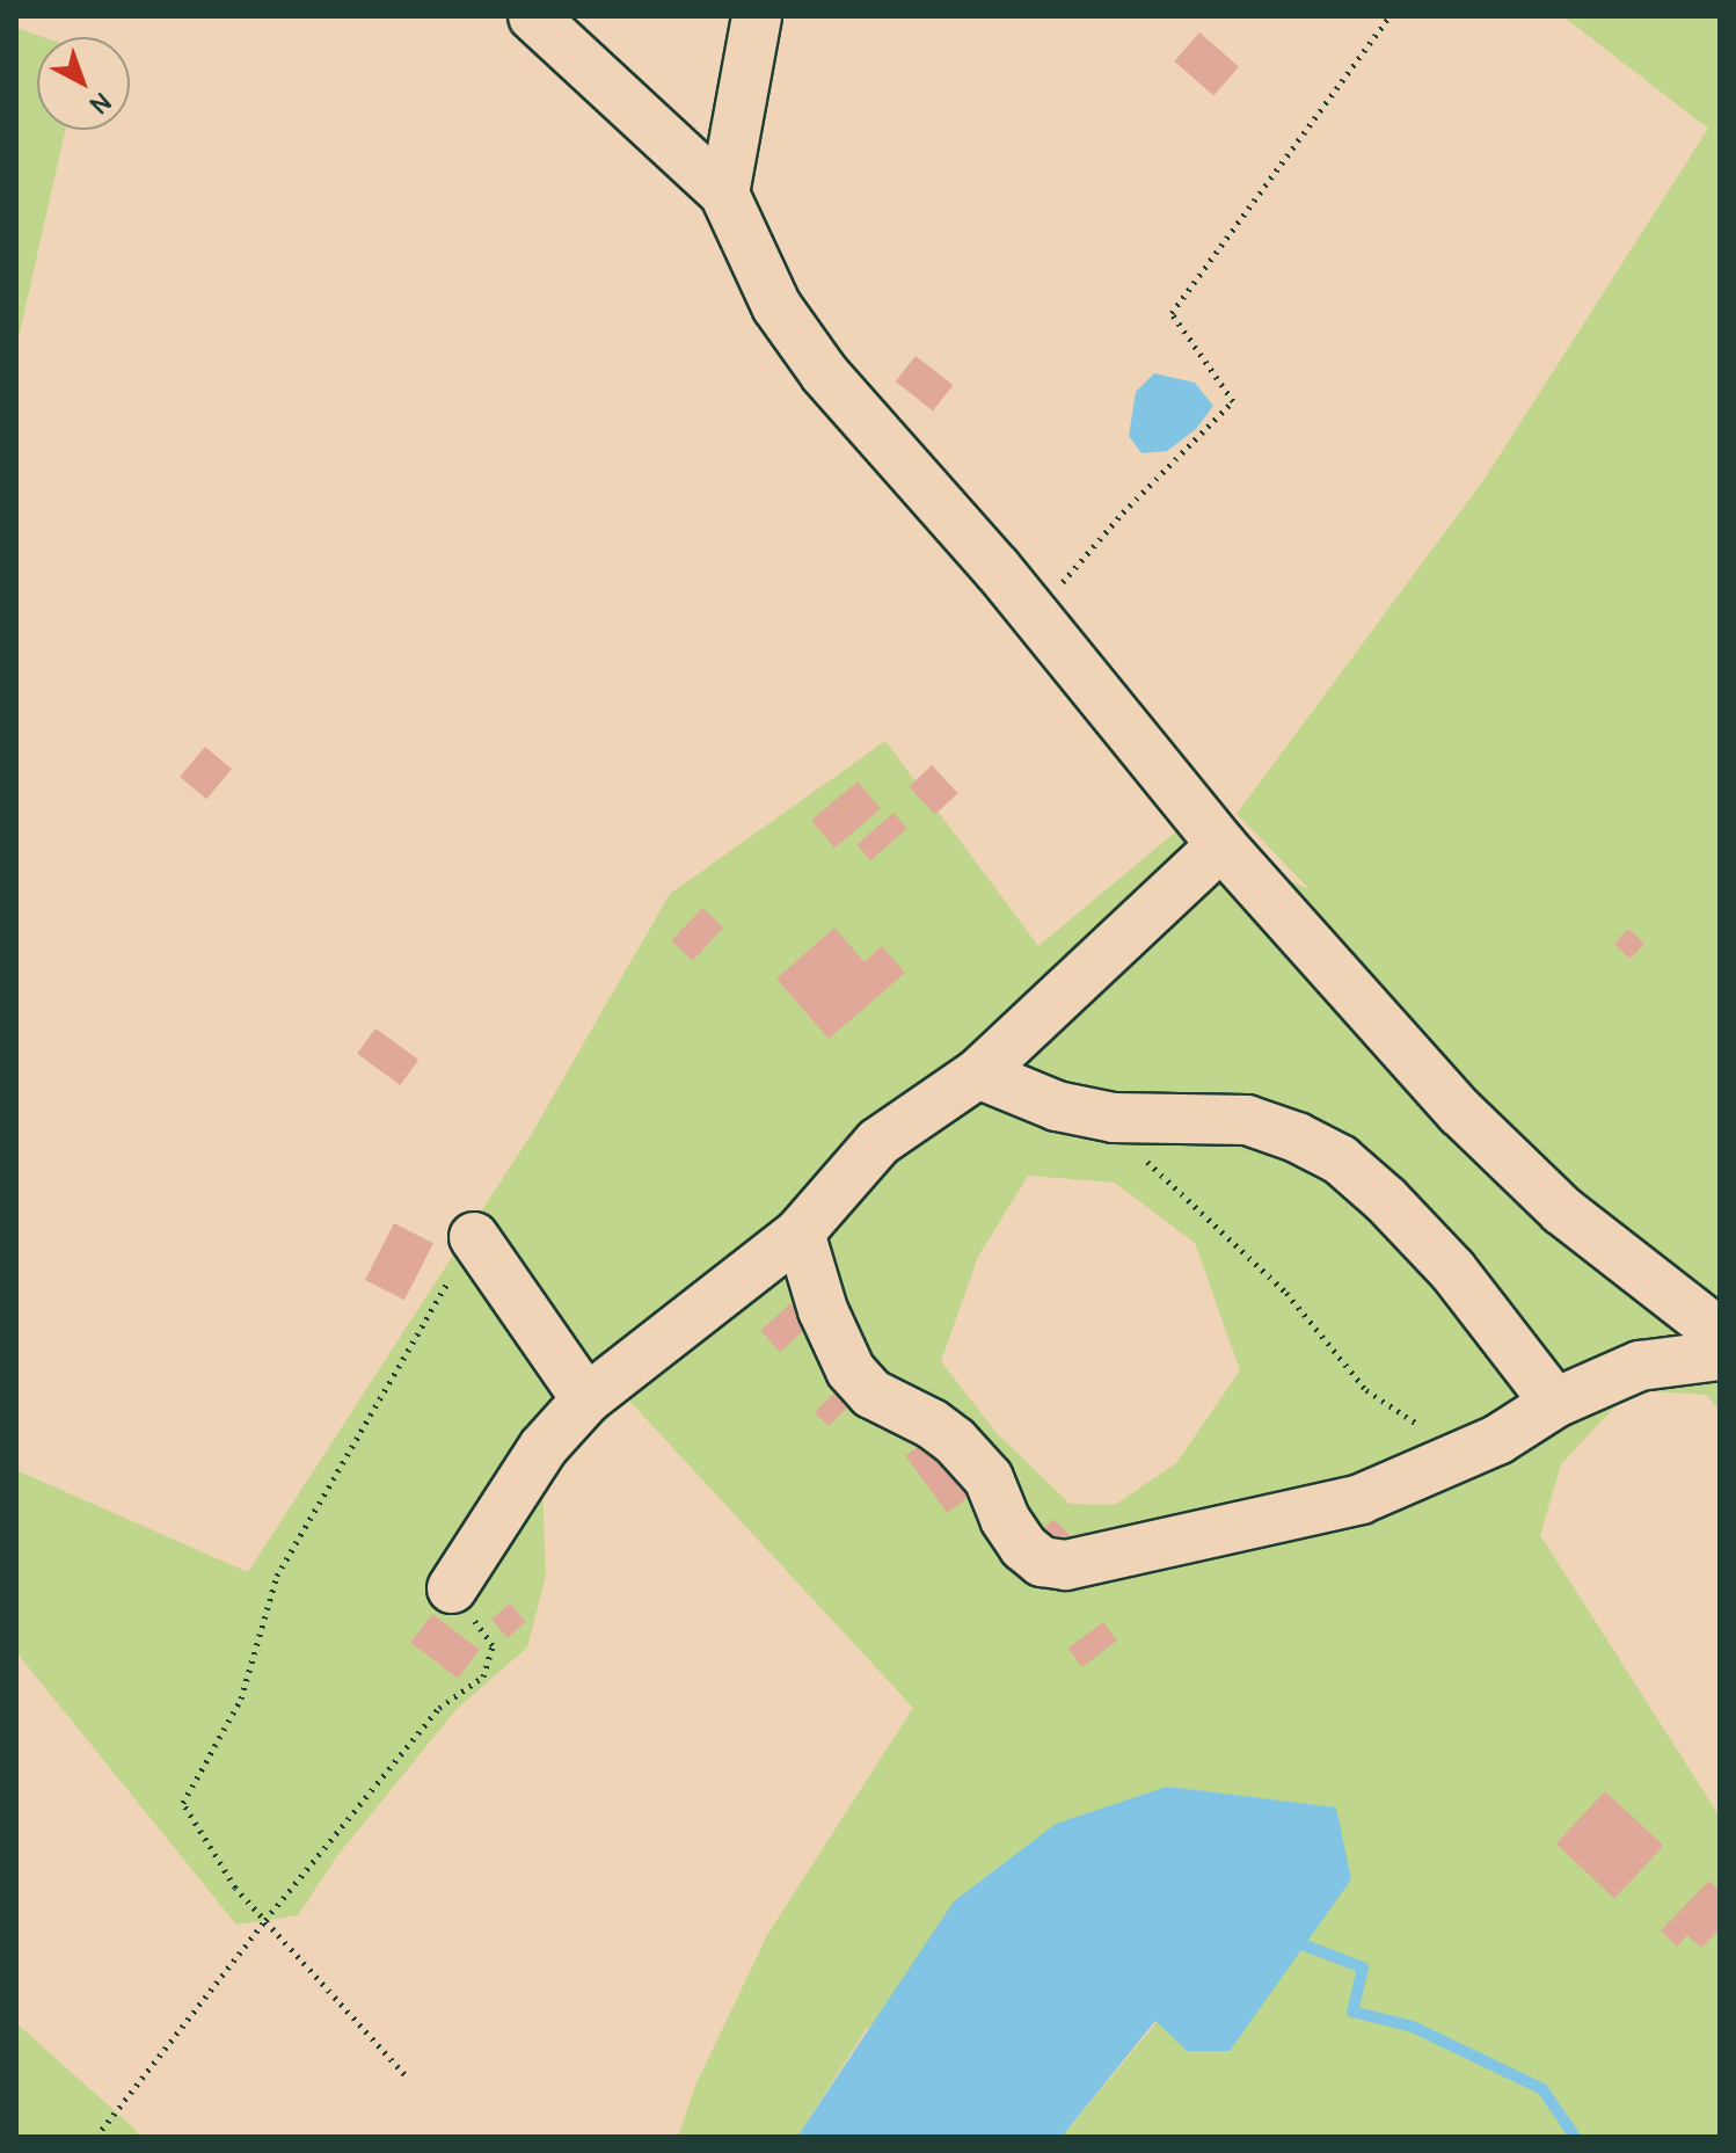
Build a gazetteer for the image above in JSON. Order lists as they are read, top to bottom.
{
  "north": "bottom right"
}
